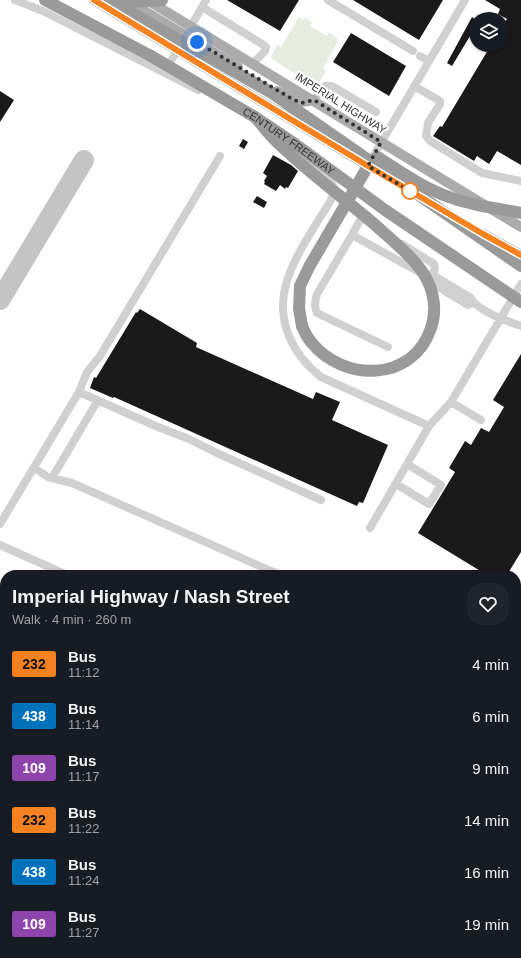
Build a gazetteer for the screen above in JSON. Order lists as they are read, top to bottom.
{
  "streets": {
    "highway": ["CENTURY FREEWAY"],
    "main road": ["IMPERIAL HIGHWAY"]
  },
  "lines": ["bus line 232"],
  "page": {
    "heading": ["Imperial Highway / Nash Street", "Walk · 4 min · 260 m"],
    "list": [
      {
        "mark": "232",
        "name": "Bus",
        "note": "11:12",
        "value": "4 min"
      },
      {
        "mark": "438",
        "name": "Bus",
        "note": "11:14",
        "value": "6 min"
      },
      {
        "mark": "109",
        "name": "Bus",
        "note": "11:17",
        "value": "9 min"
      },
      {
        "mark": "232",
        "name": "Bus",
        "note": "11:22",
        "value": "14 min"
      },
      {
        "mark": "438",
        "name": "Bus",
        "note": "11:24",
        "value": "16 min"
      },
      {
        "mark": "109",
        "name": "Bus",
        "note": "11:27",
        "value": "19 min"
      }
    ]
  }
}
